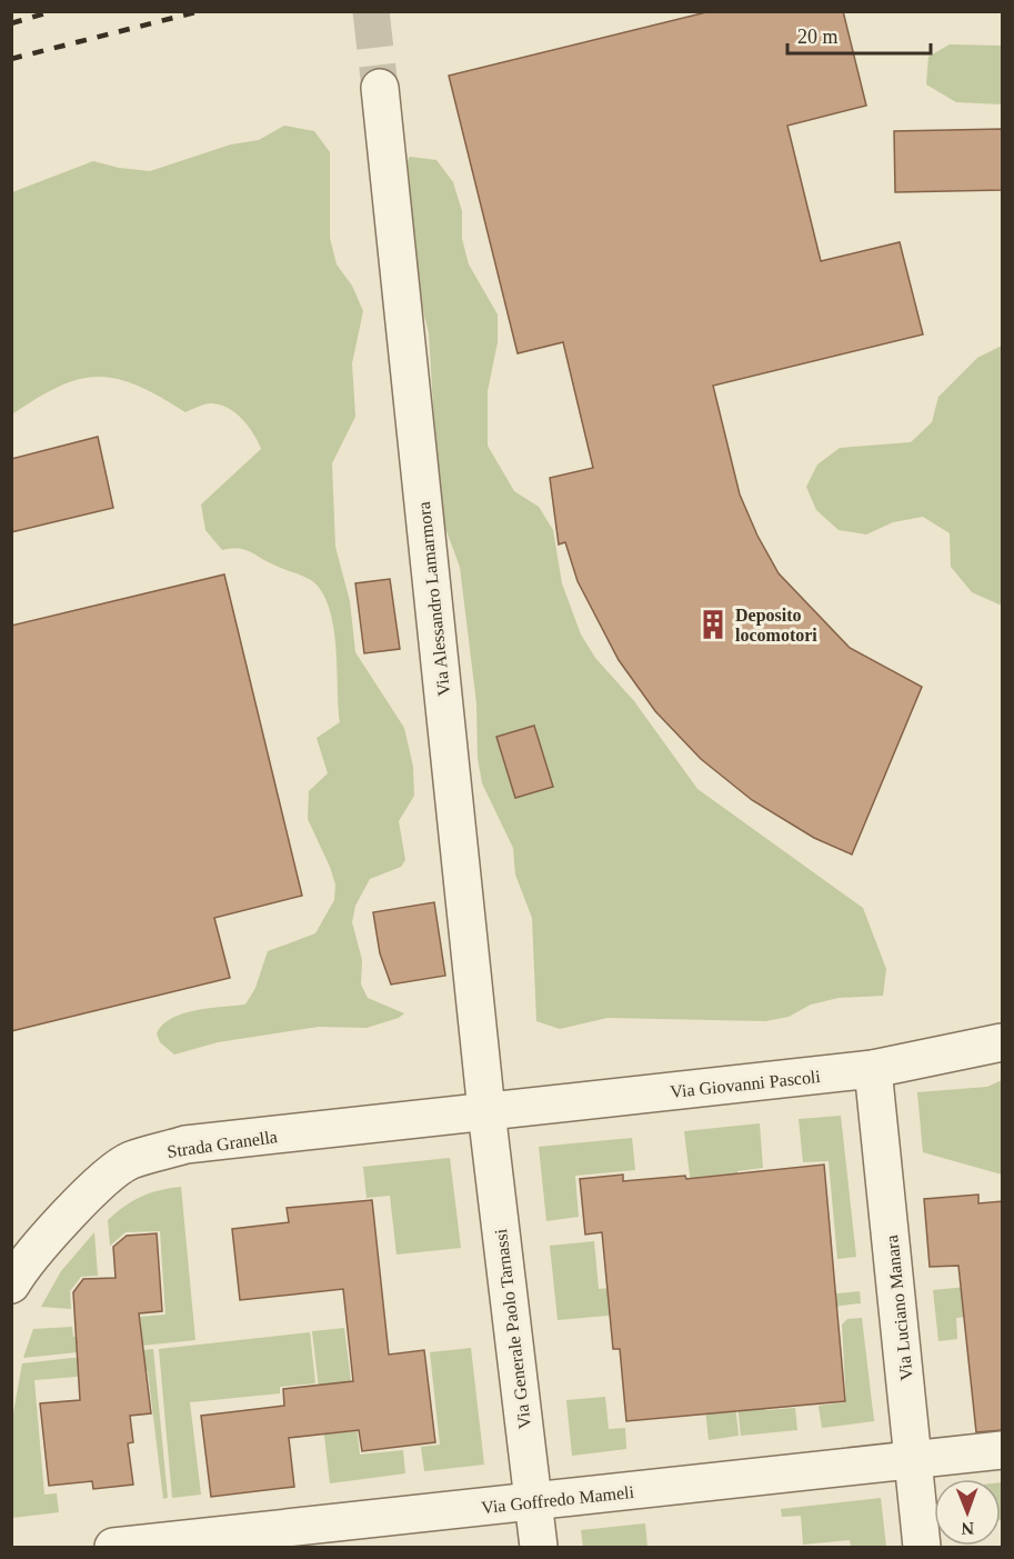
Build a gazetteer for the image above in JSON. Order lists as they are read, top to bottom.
{
  "streets": {
    "street": [
      "Via Alessandro Lamarmora",
      "Via Giovanni Pascoli",
      "Strada Granella",
      "Via Luciano Manara",
      "Via Generale Paolo Tarnassi",
      "Via Goffredo Mameli"
    ]
  },
  "crossings": [
    ["Via Alessandro Lamarmora", "Via Giovanni Pascoli"],
    ["Via Alessandro Lamarmora", "Strada Granella"],
    ["Via Alessandro Lamarmora", "Via Generale Paolo Tarnassi"],
    ["Via Giovanni Pascoli", "Strada Granella"],
    ["Via Giovanni Pascoli", "Via Luciano Manara"],
    ["Via Giovanni Pascoli", "Via Generale Paolo Tarnassi"],
    ["Strada Granella", "Via Generale Paolo Tarnassi"],
    ["Via Luciano Manara", "Via Goffredo Mameli"],
    ["Via Generale Paolo Tarnassi", "Via Goffredo Mameli"]
  ],
  "places": {
    "building": ["Deposito locomotori"]
  },
  "scale_bar": "20 m",
  "north": "bottom"
}
